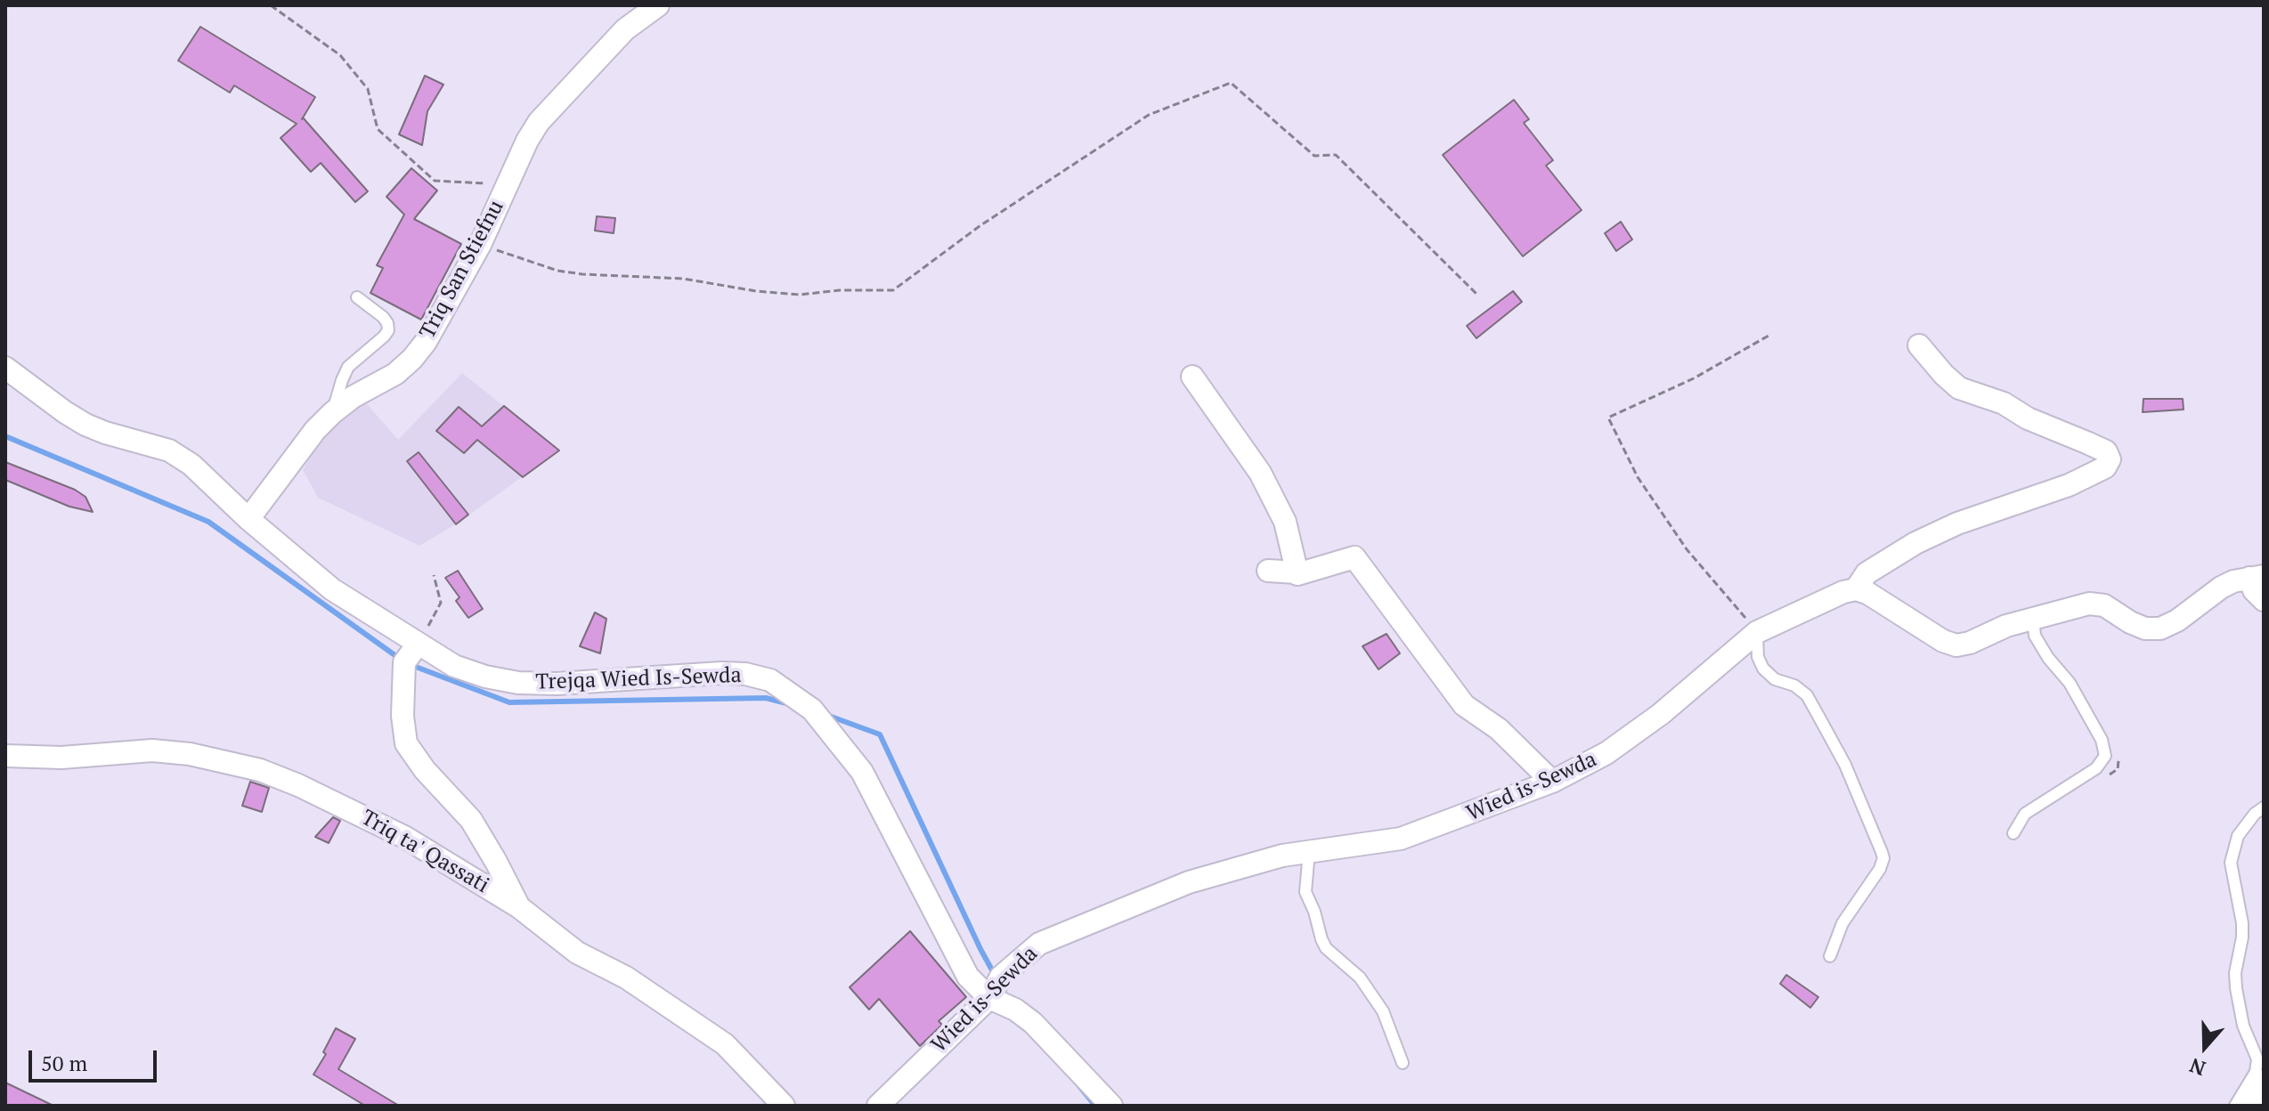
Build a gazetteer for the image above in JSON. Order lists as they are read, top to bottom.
{
  "streets": {
    "street": [
      "Triq San Stiefnu",
      "Trejqa Wied Is-Sewda",
      "Wied is-Sewda",
      "Triq ta' Qassati"
    ]
  },
  "crossings": [
    ["Triq San Stiefnu", "Trejqa Wied Is-Sewda"],
    ["Trejqa Wied Is-Sewda", "Wied is-Sewda"]
  ],
  "scale_bar": "50 m",
  "north": "bottom"
}
